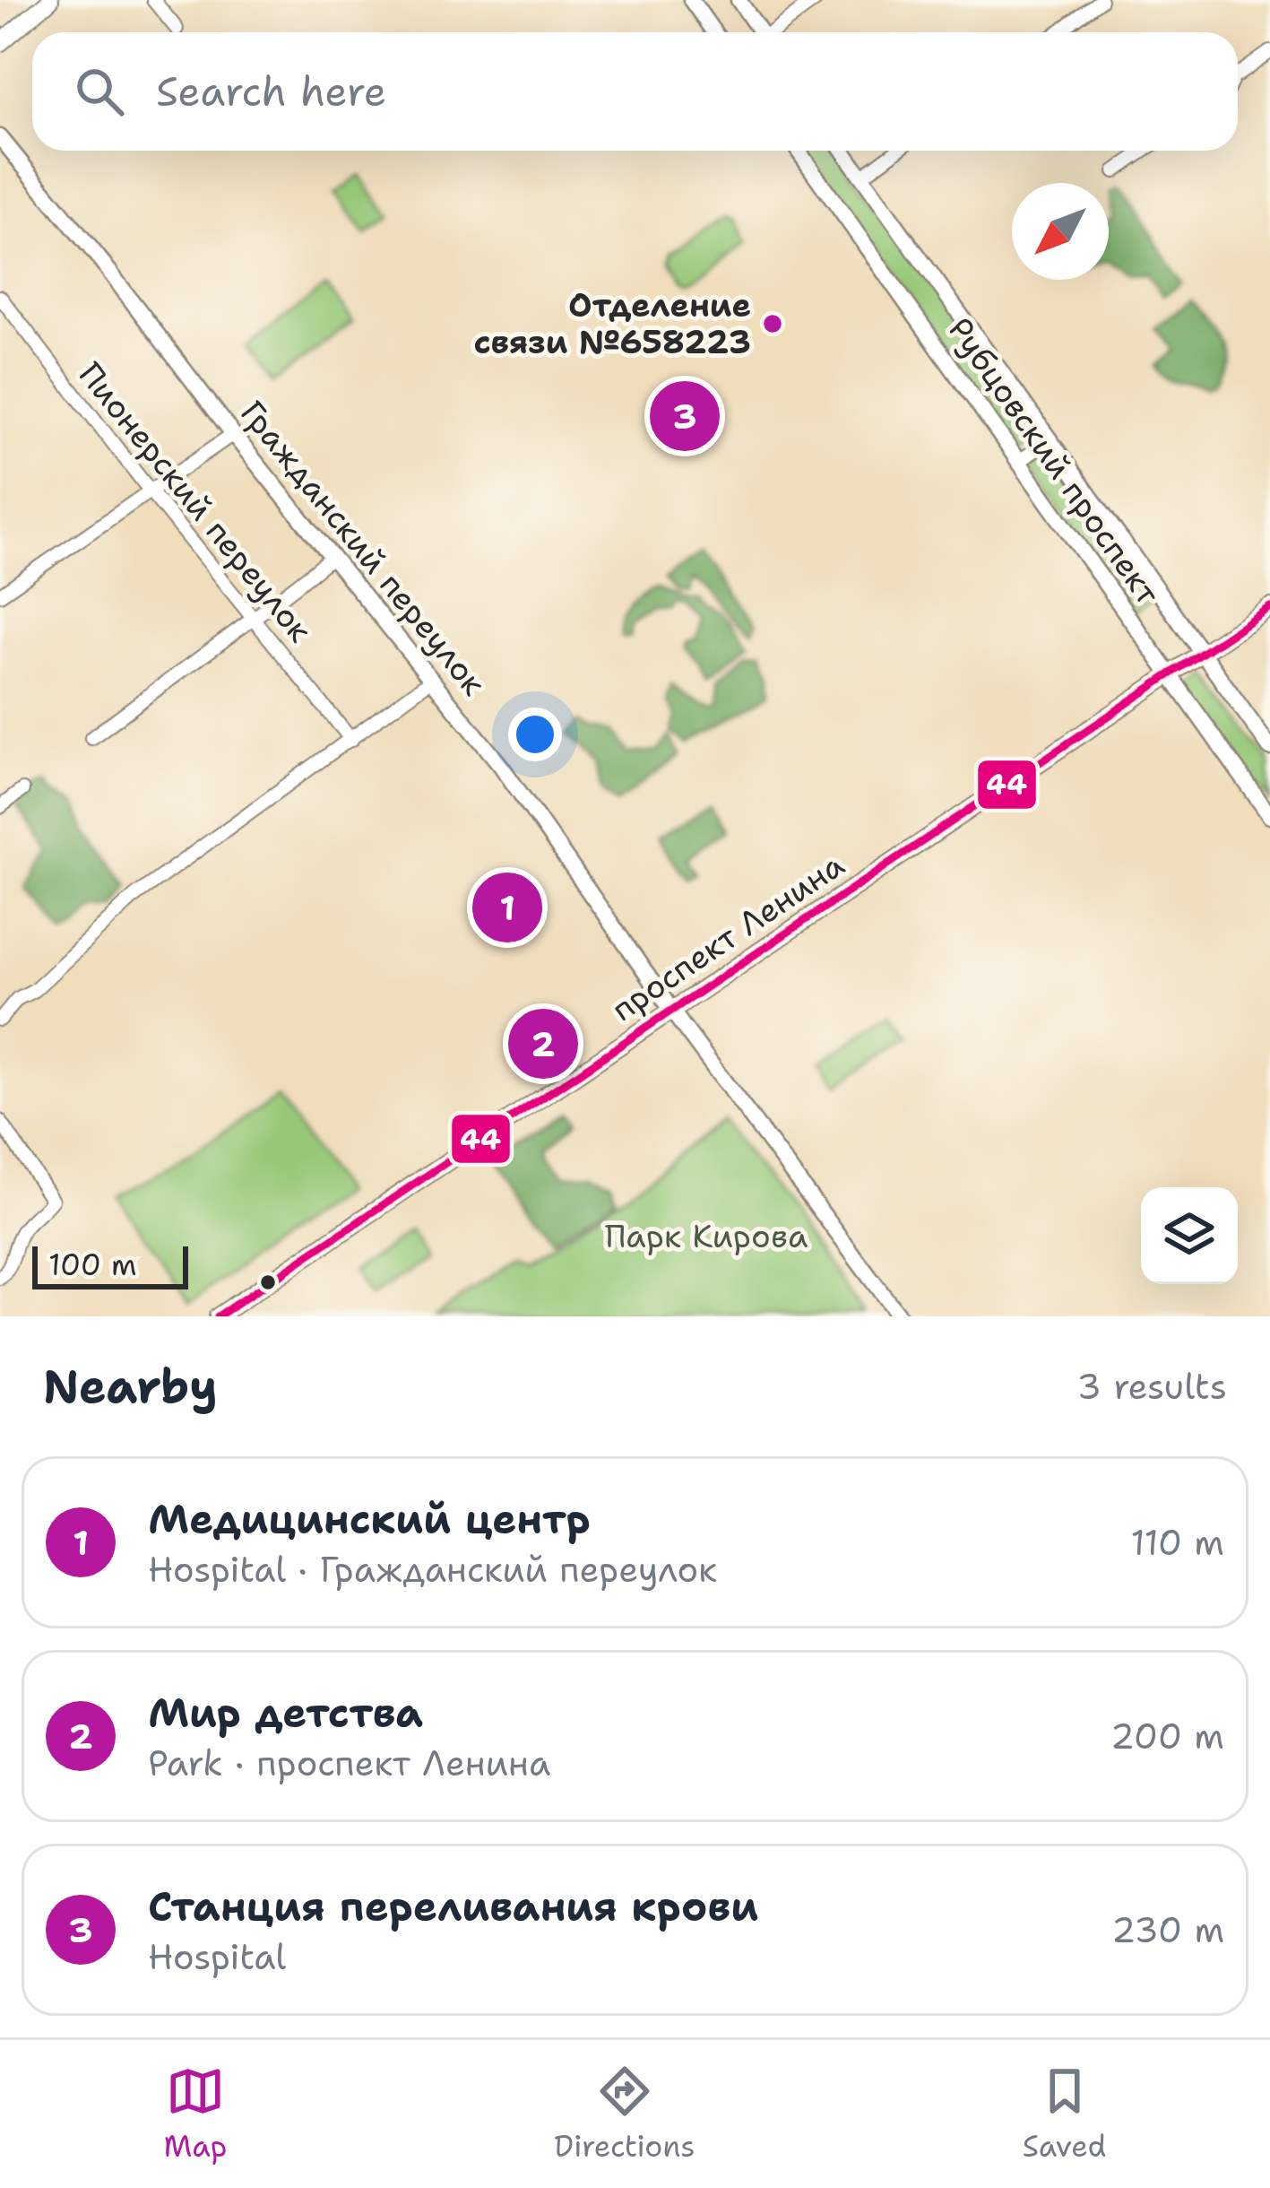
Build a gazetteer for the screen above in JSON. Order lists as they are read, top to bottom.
{
  "streets": {
    "main road": ["проспект Ленина"],
    "street": ["Рубцовский проспект", "Пионерский переулок", "Гражданский переулок"]
  },
  "crossings": [
    ["Рубцовский проспект", "проспект Ленина"],
    ["Гражданский переулок", "проспект Ленина"]
  ],
  "parks": ["Парк Кирова"],
  "places": ["Отделение связи №658223"],
  "lines": ["transit line 44"],
  "scale_bar": "100 m",
  "north": "bottom left",
  "page": {
    "search": "Search here",
    "pins": ["3", "1", "2"],
    "scale": "100 m",
    "heading": ["Nearby", "3 results"],
    "list": [
      {
        "mark": "1",
        "name": "Медицинский центр",
        "note": "Hospital · Гражданский переулок",
        "value": "110 m"
      },
      {
        "mark": "2",
        "name": "Мир детства",
        "note": "Park · проспект Ленина",
        "value": "200 m"
      },
      {
        "mark": "3",
        "name": "Станция переливания крови",
        "note": "Hospital",
        "value": "230 m"
      }
    ],
    "nav": ["Map", "Directions", "Saved"]
  }
}
